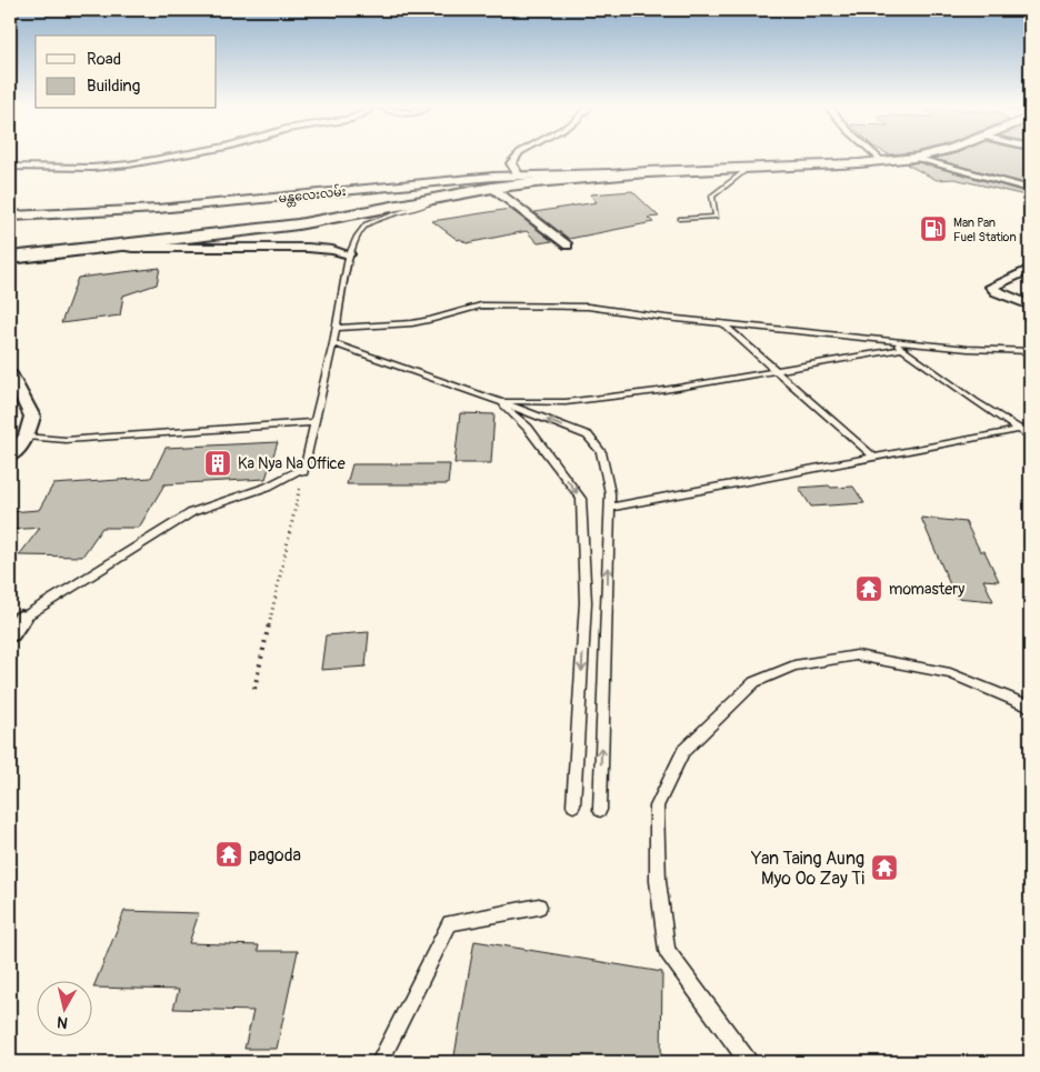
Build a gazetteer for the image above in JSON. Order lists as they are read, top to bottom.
{
  "streets": {
    "main road": ["မန္တလေးလမ်း"]
  },
  "places": {
    "fuel station": ["Man Pan Fuel Station"],
    "building": ["Ka Nya Na Office"],
    "temple": ["momastery", "pagoda", "Yan Taing Aung Myo Oo Zay Ti"]
  },
  "legend": ["Road", "Building"],
  "north": "bottom"
}
